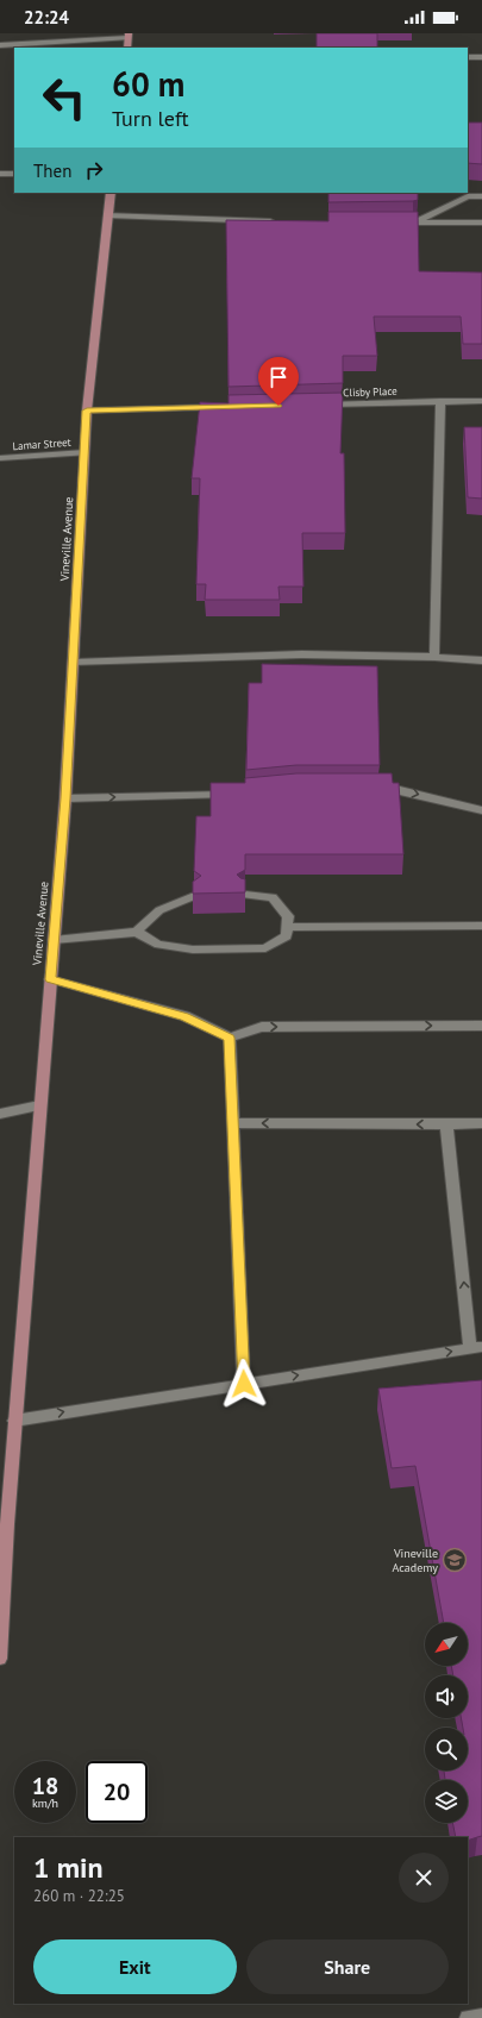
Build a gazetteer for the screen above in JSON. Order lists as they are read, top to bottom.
{
  "streets": {
    "main road": ["Vineville Avenue"],
    "street": ["Clisby Place", "Lamar Street"]
  },
  "crossings": [
    ["Lamar Street", "Vineville Avenue"]
  ],
  "places": {
    "school or university": ["Vineville Academy"]
  },
  "north": "bottom left",
  "page": {
    "status": "22:24",
    "turn": ["60 m", "Turn left"],
    "then": "Then",
    "speed": "18 km/h",
    "limit": "20",
    "heading": ["1 min", "260 m · 22:25"],
    "buttons": ["Exit", "Share"]
  }
}
